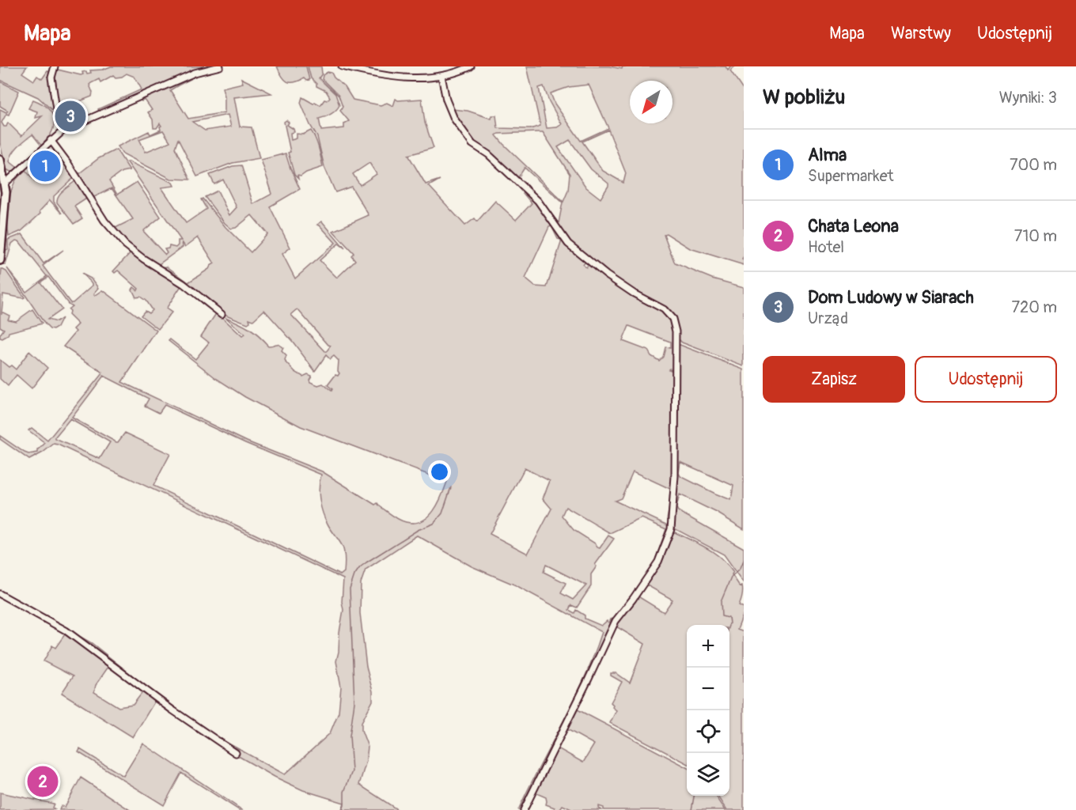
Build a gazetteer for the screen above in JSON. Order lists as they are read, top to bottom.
{
  "north": "bottom left",
  "page": {
    "header": "Mapa",
    "nav": ["Mapa", "Warstwy", "Udostępnij"],
    "heading": ["W pobliżu", "Wyniki: 3"],
    "pins": ["3", "1", "2"],
    "list": [
      {
        "mark": "1",
        "name": "Alma",
        "note": "Supermarket",
        "value": "700 m"
      },
      {
        "mark": "2",
        "name": "Chata Leona",
        "note": "Hotel",
        "value": "710 m"
      },
      {
        "mark": "3",
        "name": "Dom Ludowy w Siarach",
        "note": "Urząd",
        "value": "720 m"
      }
    ],
    "buttons": ["Zapisz", "Udostępnij"],
    "map_buttons": ["+", "−"]
  }
}
